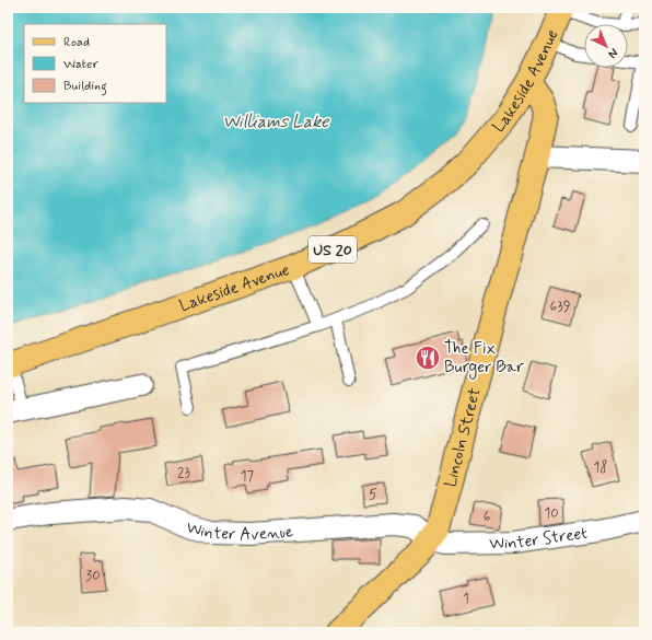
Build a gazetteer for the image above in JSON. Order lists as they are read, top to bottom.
{
  "streets": {
    "main road": ["Lakeside Avenue", "US 20", "Lincoln Street"],
    "street": ["Winter Avenue", "Winter Street"]
  },
  "crossings": [
    ["Lakeside Avenue", "Lincoln Street"],
    ["Lincoln Street", "Winter Avenue"],
    ["Lincoln Street", "Winter Street"],
    ["Winter Avenue", "Winter Street"]
  ],
  "water": ["Williams Lake"],
  "places": {
    "restaurant": ["The Fix Burger Bar"]
  },
  "house_numbers": [
    "639",
    "18",
    "23",
    "17",
    "5",
    "10",
    "6",
    "30",
    "1"
  ],
  "legend": ["Road", "Water", "Building"],
  "north": "bottom right"
}
